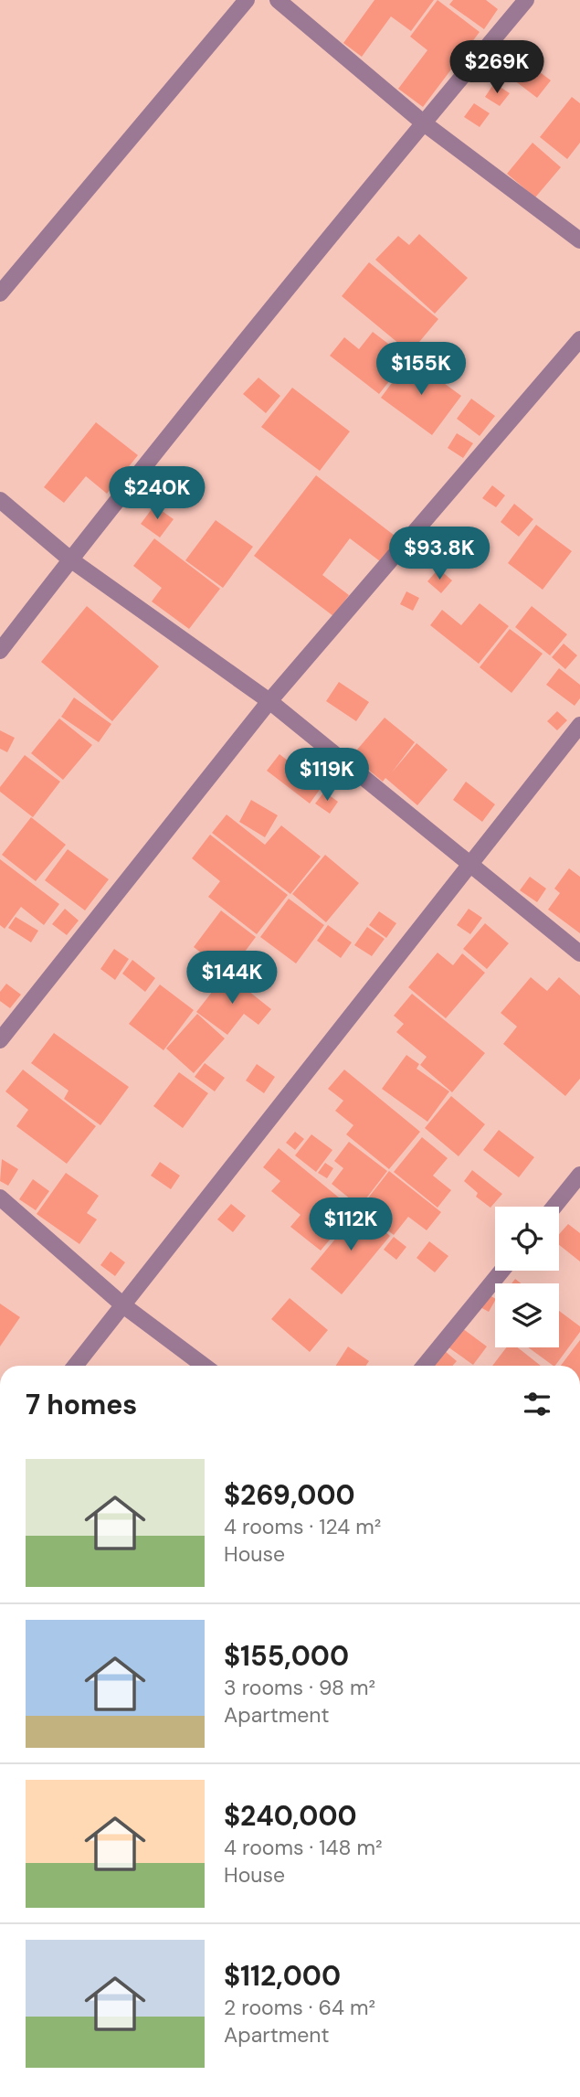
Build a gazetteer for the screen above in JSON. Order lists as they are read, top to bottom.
{
  "page": {
    "price": [
      "$269K",
      "$155K",
      "$240K",
      "$93.8K",
      "$119K",
      "$144K",
      "$112K"
    ],
    "heading": "7 homes",
    "list": [
      {
        "name": "$269,000",
        "note": "4 rooms · 124 m² · House"
      },
      {
        "name": "$155,000",
        "note": "3 rooms · 98 m² · Apartment"
      },
      {
        "name": "$240,000",
        "note": "4 rooms · 148 m² · House"
      },
      {
        "name": "$112,000",
        "note": "2 rooms · 64 m² · Apartment"
      }
    ]
  }
}
